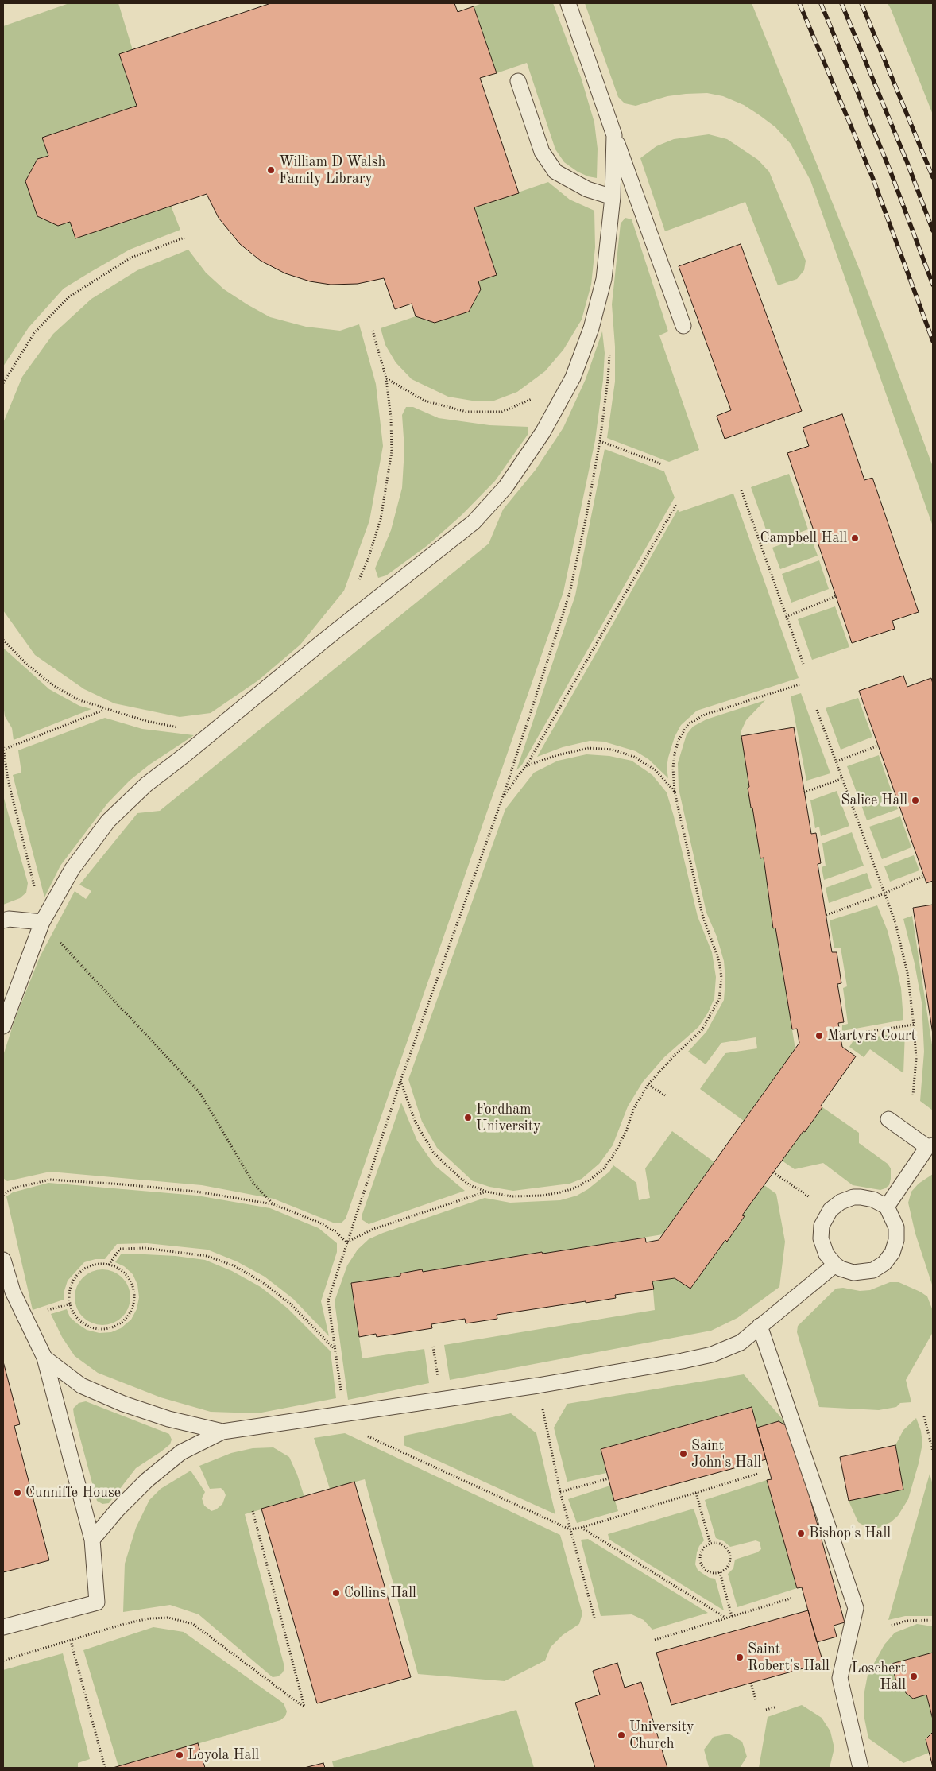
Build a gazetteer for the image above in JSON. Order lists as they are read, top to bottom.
{
  "places": [
    "William D Walsh Family Library",
    "Campbell Hall",
    "Salice Hall",
    "Martyrs Court",
    "Fordham University",
    "Saint John's Hall",
    "Cunniffe House",
    "Bishop's Hall",
    "Collins Hall",
    "Saint Robert's Hall",
    "Loschert Hall",
    "University Church",
    "Loyola Hall"
  ]
}
